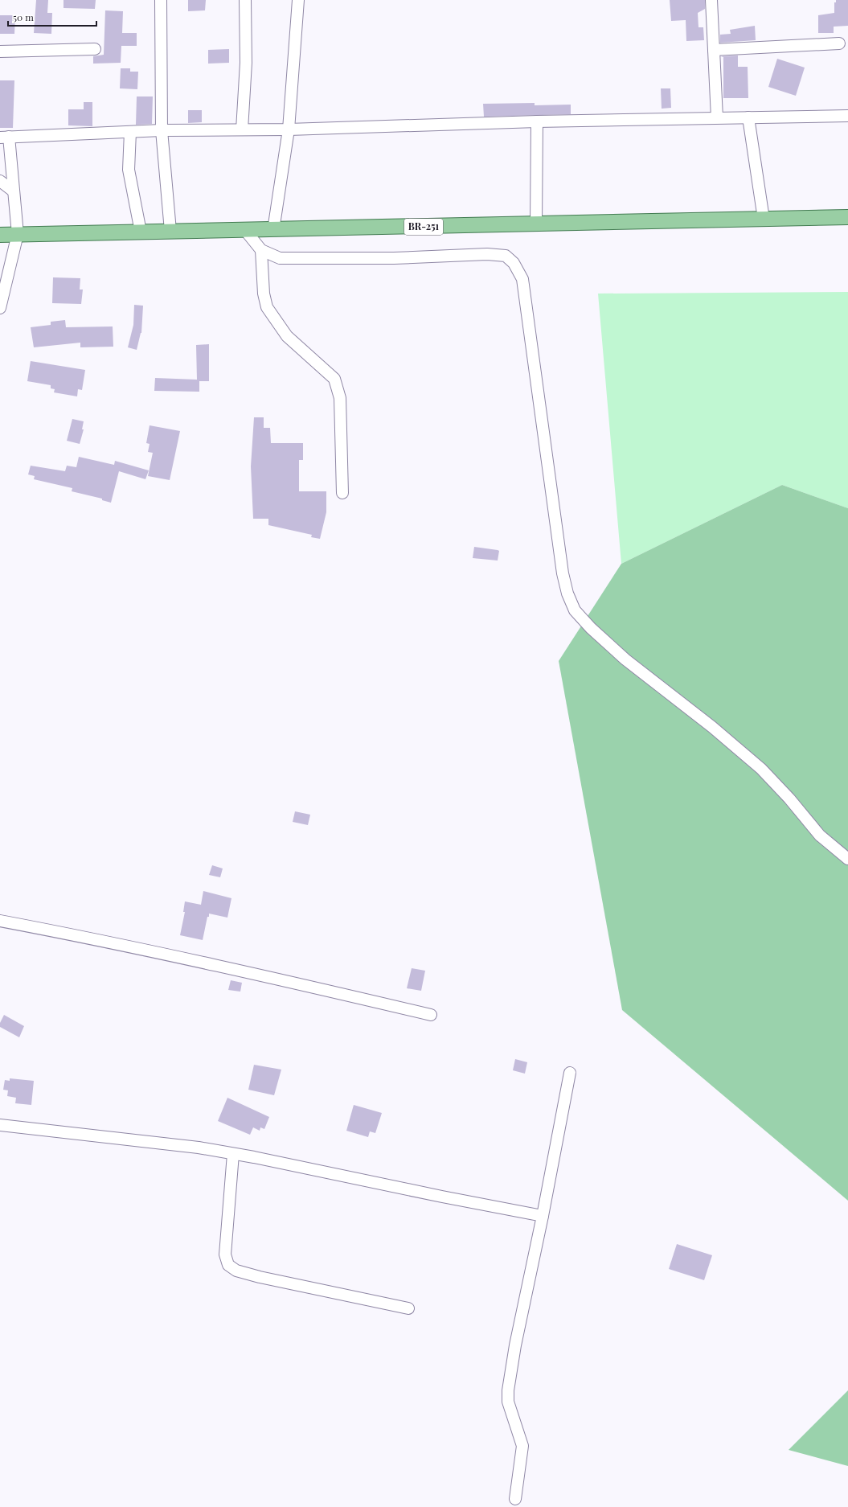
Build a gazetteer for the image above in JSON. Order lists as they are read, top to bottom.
{
  "streets": {
    "main road": ["BR-251"]
  },
  "scale_bar": "50 m"
}
